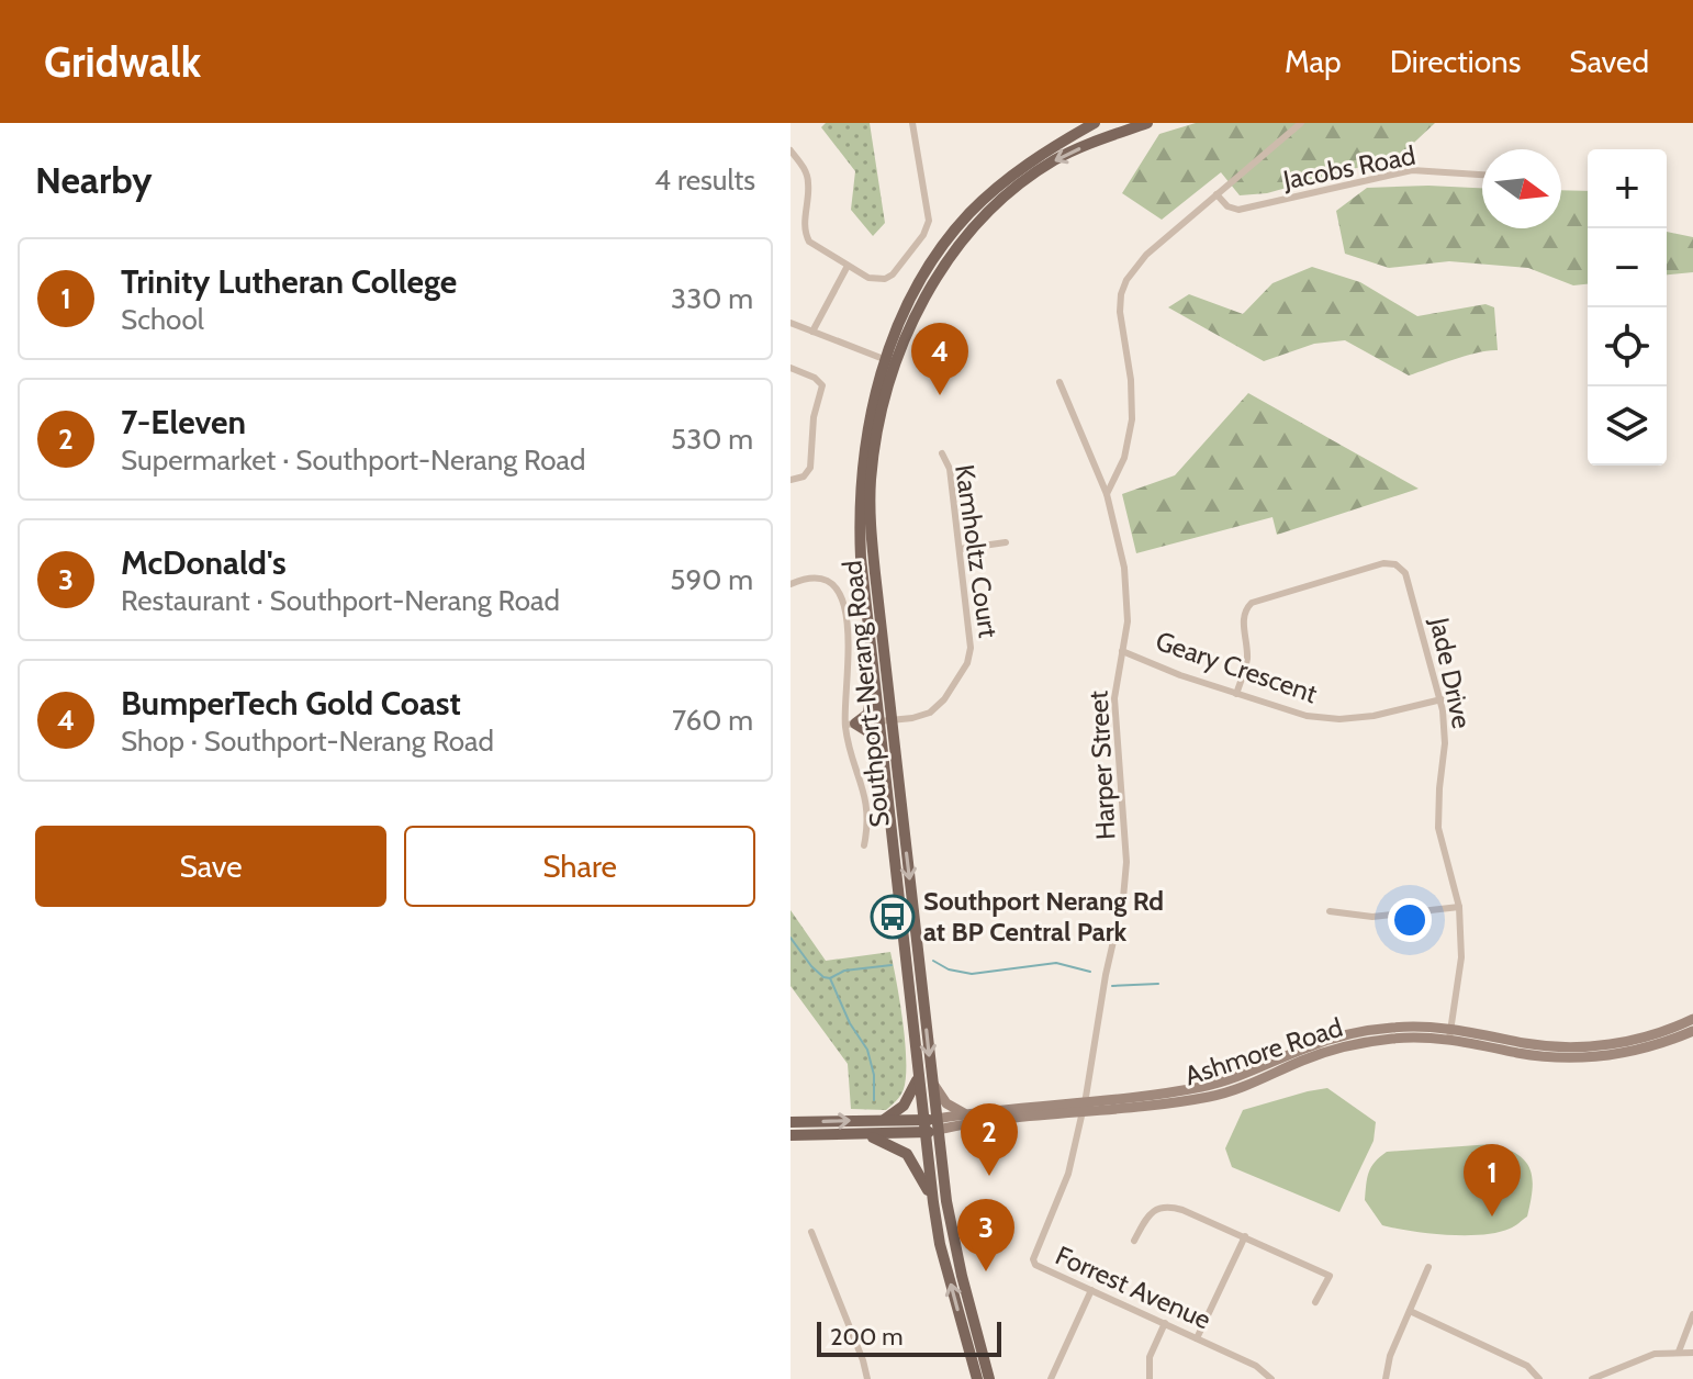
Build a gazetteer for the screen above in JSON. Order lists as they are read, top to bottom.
{
  "streets": {
    "main road": ["Southport-Nerang Road", "Ashmore Road"],
    "street": [
      "Jacobs Road",
      "Kamholtz Court",
      "Geary Crescent",
      "Jade Drive",
      "Harper Street",
      "Forrest Avenue"
    ]
  },
  "crossings": [
    ["Kamholtz Court", "Southport-Nerang Road"],
    ["Geary Crescent", "Jade Drive"],
    ["Geary Crescent", "Harper Street"],
    ["Jade Drive", "Ashmore Road"],
    ["Southport-Nerang Road", "Ashmore Road"],
    ["Harper Street", "Ashmore Road"],
    ["Harper Street", "Forrest Avenue"],
    ["Ashmore Road", "Forrest Avenue"]
  ],
  "places": {
    "bus stop": ["Southport Nerang Rd at BP Central Park"]
  },
  "scale_bar": "200 m",
  "north": "right",
  "page": {
    "header": "Gridwalk",
    "nav": ["Map", "Directions", "Saved"],
    "heading": ["Nearby", "4 results"],
    "map_buttons": ["+", "−"],
    "list": [
      {
        "mark": "1",
        "name": "Trinity Lutheran College",
        "note": "School",
        "value": "330 m"
      },
      {
        "mark": "2",
        "name": "7-Eleven",
        "note": "Supermarket · Southport-Nerang Road",
        "value": "530 m"
      },
      {
        "mark": "3",
        "name": "McDonald's",
        "note": "Restaurant · Southport-Nerang Road",
        "value": "590 m"
      },
      {
        "mark": "4",
        "name": "BumperTech Gold Coast",
        "note": "Shop · Southport-Nerang Road",
        "value": "760 m"
      }
    ],
    "pins": [
      "4",
      "2",
      "1",
      "3"
    ],
    "buttons": ["Save", "Share"],
    "scale": "200 m"
  }
}
